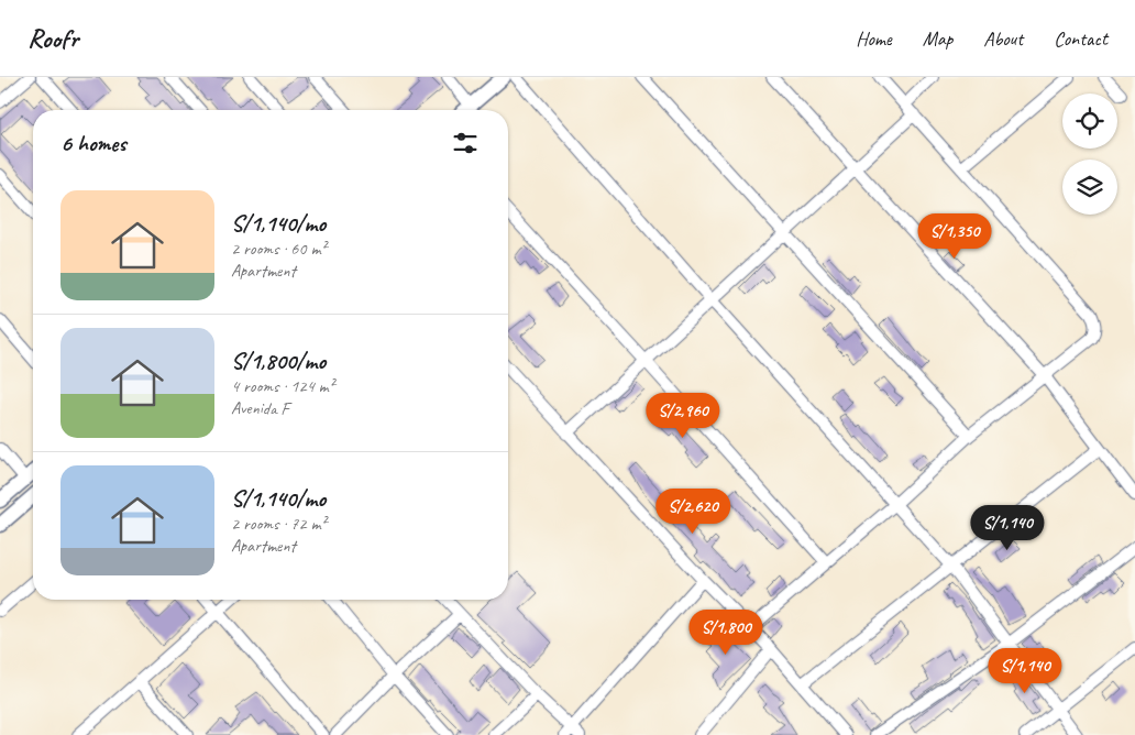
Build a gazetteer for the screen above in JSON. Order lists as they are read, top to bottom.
{
  "page": {
    "header": "Roofr",
    "nav": [
      "Home",
      "Map",
      "About",
      "Contact"
    ],
    "heading": "6 homes",
    "list": [
      {
        "name": "S/1,140/mo",
        "note": "2 rooms · 60 m² · Apartment"
      },
      {
        "name": "S/1,800/mo",
        "note": "4 rooms · 124 m² · Avenida F"
      },
      {
        "name": "S/1,140/mo",
        "note": "2 rooms · 72 m² · Apartment"
      }
    ],
    "price": [
      "S/1,350",
      "S/2,960",
      "S/2,620",
      "S/1,140",
      "S/1,800",
      "S/1,140"
    ]
  }
}
